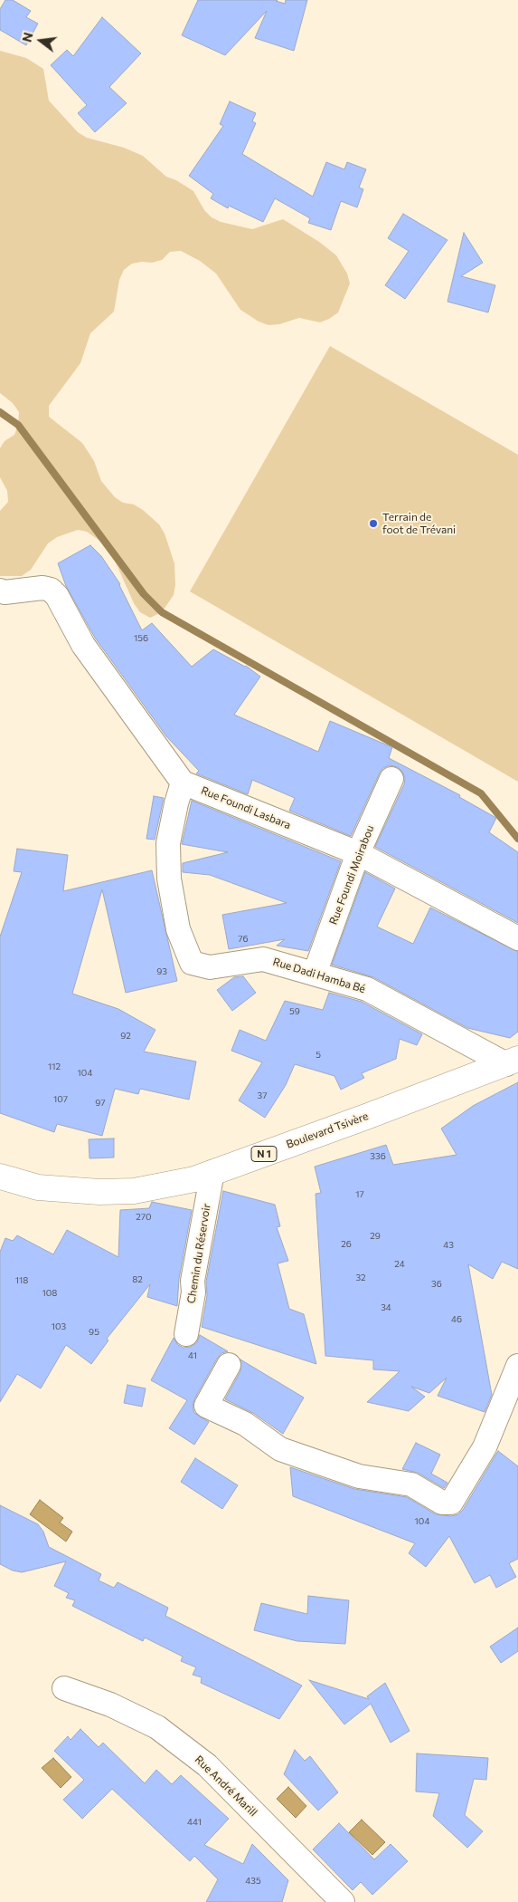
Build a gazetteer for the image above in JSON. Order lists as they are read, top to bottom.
{
  "streets": {
    "main road": ["Boulevard Tsivère", "N 1"],
    "street": [
      "Rue Foundi Lasbara",
      "Rue Foundi Moirabou",
      "Rue Dadi Hamba Bé",
      "Chemin du Réservoir",
      "Rue André Marill"
    ]
  },
  "crossings": [
    ["Rue Foundi Lasbara", "Rue Foundi Moirabou"],
    ["Rue Foundi Lasbara", "Rue Dadi Hamba Bé"],
    ["Rue Foundi Moirabou", "Rue Dadi Hamba Bé"],
    ["Rue Dadi Hamba Bé", "Boulevard Tsivère"],
    ["Boulevard Tsivère", "Chemin du Réservoir"]
  ],
  "places": ["Terrain de foot de Trévani"],
  "house_numbers": [
    "156",
    "76",
    "93",
    "59",
    "92",
    "5",
    "112",
    "104",
    "37",
    "107",
    "97",
    "336",
    "17",
    "270",
    "29",
    "26",
    "43",
    "24",
    "32",
    "82",
    "118",
    "36",
    "108",
    "34",
    "46",
    "103",
    "95",
    "41",
    "104",
    "441",
    "435"
  ],
  "north": "left"
}
